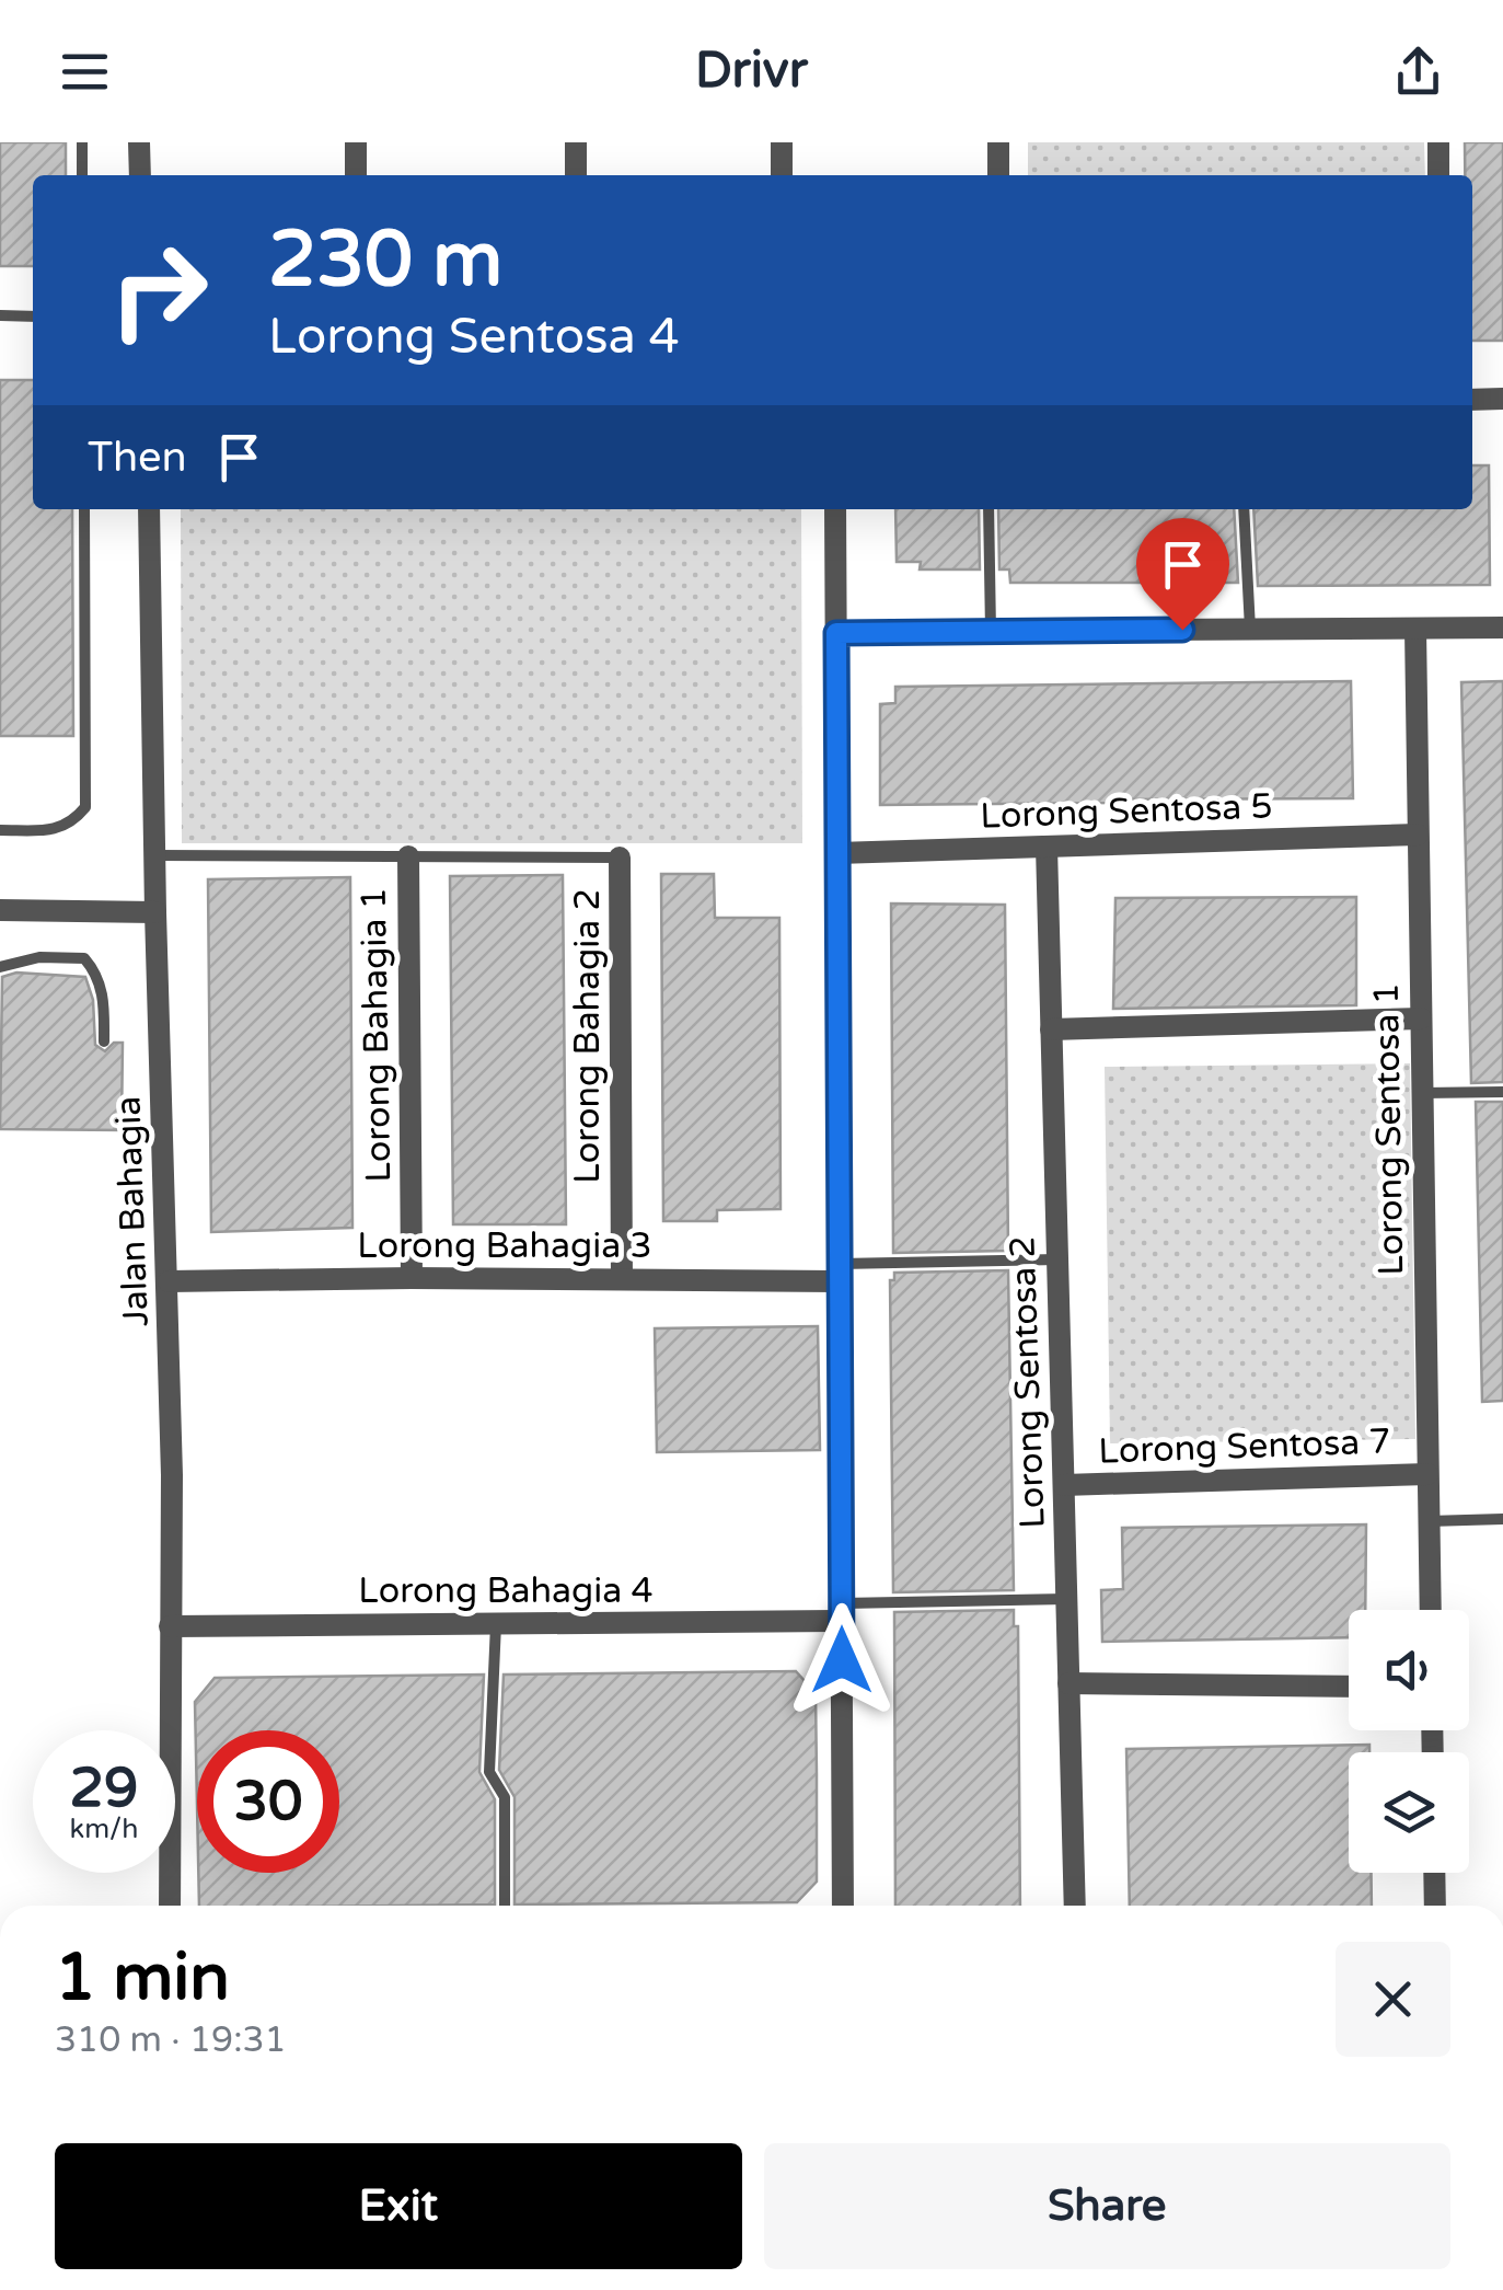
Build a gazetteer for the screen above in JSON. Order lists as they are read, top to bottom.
{
  "streets": {
    "street": [
      "Lorong Sentosa 5",
      "Lorong Bahagia 1",
      "Lorong Bahagia 2",
      "Lorong Sentosa 1",
      "Jalan Bahagia",
      "Lorong Bahagia 3",
      "Lorong Sentosa 2",
      "Lorong Sentosa 7",
      "Lorong Bahagia 4"
    ]
  },
  "crossings": [
    ["Lorong Sentosa 5", "Lorong Sentosa 1"],
    ["Lorong Sentosa 5", "Lorong Sentosa 2"],
    ["Lorong Bahagia 1", "Lorong Bahagia 3"],
    ["Lorong Bahagia 2", "Lorong Bahagia 3"],
    ["Lorong Sentosa 1", "Lorong Sentosa 7"],
    ["Jalan Bahagia", "Lorong Bahagia 3"],
    ["Jalan Bahagia", "Lorong Bahagia 4"],
    ["Lorong Sentosa 2", "Lorong Sentosa 7"]
  ],
  "page": {
    "header": "Drivr",
    "turn": ["230 m", "Lorong Sentosa 4"],
    "then": "Then",
    "speed": "29 km/h",
    "limit": "30",
    "heading": ["1 min", "310 m · 19:31"],
    "buttons": ["Exit", "Share"]
  }
}
